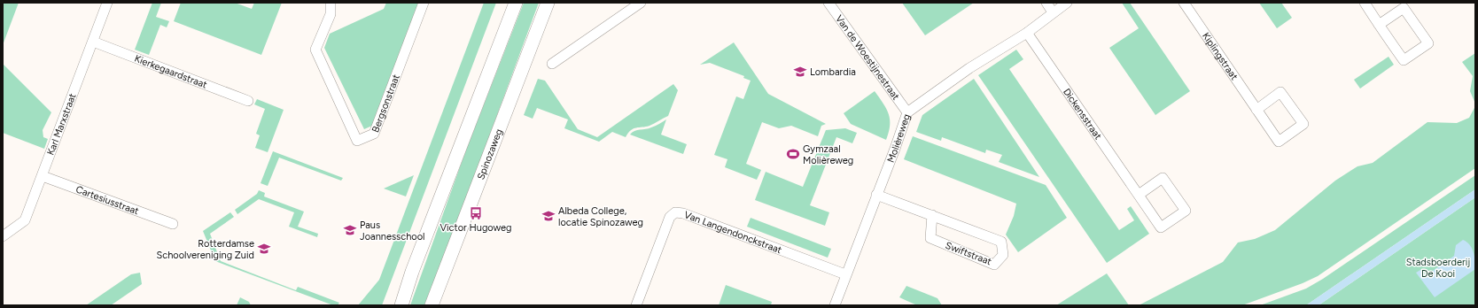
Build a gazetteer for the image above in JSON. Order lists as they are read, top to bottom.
{
  "streets": {
    "main road": ["Spinozaweg"],
    "street": [
      "Kiplingstraat",
      "Van de Woestijnestraat",
      "Kierkegaardstraat",
      "Bergsonstraat",
      "Dickensstraat",
      "Karl Marxstraat",
      "Molièreweg",
      "Cartesiusstraat",
      "Van Langendonckstraat",
      "Swiftstraat"
    ]
  },
  "crossings": [
    ["Van de Woestijnestraat", "Molièreweg"],
    ["Kierkegaardstraat", "Karl Marxstraat"],
    ["Dickensstraat", "Molièreweg"],
    ["Karl Marxstraat", "Cartesiusstraat"],
    ["Molièreweg", "Van Langendonckstraat"],
    ["Molièreweg", "Swiftstraat"]
  ],
  "parks": ["Stadsboerderij De Kooi"],
  "places": {
    "school or university": [
      "Lombardia",
      "Albeda College, locatie Spinozaweg",
      "Paus Joannesschool",
      "Rotterdamse Schoolvereniging Zuid"
    ],
    "sports": ["Gymzaal Molièreweg"],
    "bus stop": ["Victor Hugoweg"]
  }
}
